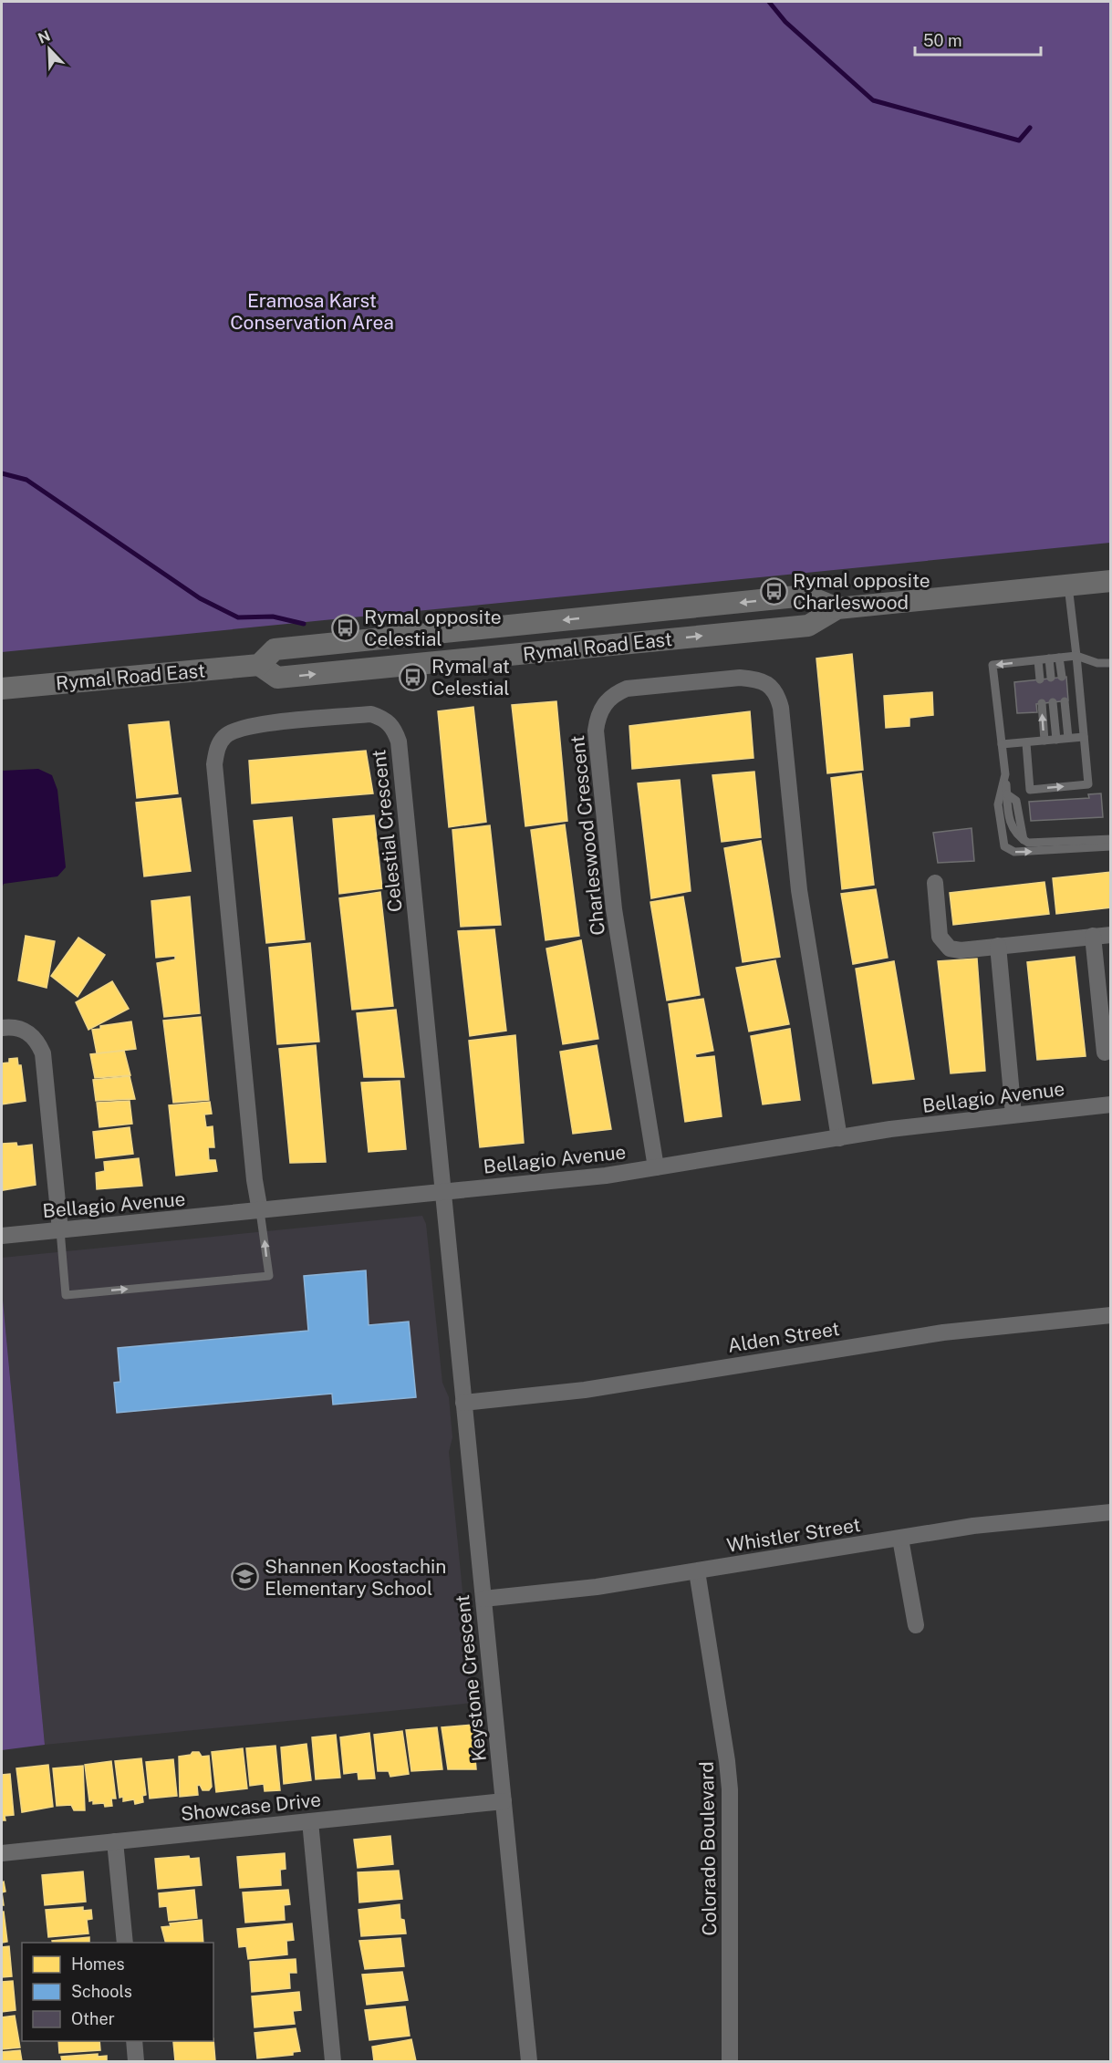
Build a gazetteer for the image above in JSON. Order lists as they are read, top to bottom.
{
  "streets": {
    "main road": ["Rymal Road East"],
    "street": [
      "Celestial Crescent",
      "Charleswood Crescent",
      "Bellagio Avenue",
      "Alden Street",
      "Whistler Street",
      "Keystone Crescent",
      "Showcase Drive",
      "Colorado Boulevard"
    ]
  },
  "crossings": [
    ["Celestial Crescent", "Bellagio Avenue"],
    ["Celestial Crescent", "Keystone Crescent"],
    ["Charleswood Crescent", "Bellagio Avenue"],
    ["Bellagio Avenue", "Keystone Crescent"],
    ["Alden Street", "Keystone Crescent"],
    ["Whistler Street", "Keystone Crescent"],
    ["Whistler Street", "Colorado Boulevard"],
    ["Keystone Crescent", "Showcase Drive"]
  ],
  "parks": ["Eramosa Karst Conservation Area"],
  "places": {
    "bus stop": ["Rymal opposite Charleswood", "Rymal opposite Celestial", "Rymal at Celestial"],
    "school or university": ["Shannen Koostachin Elementary School"]
  },
  "legend": ["Homes", "Schools", "Other"],
  "scale_bar": "50 m",
  "north": "top left"
}
